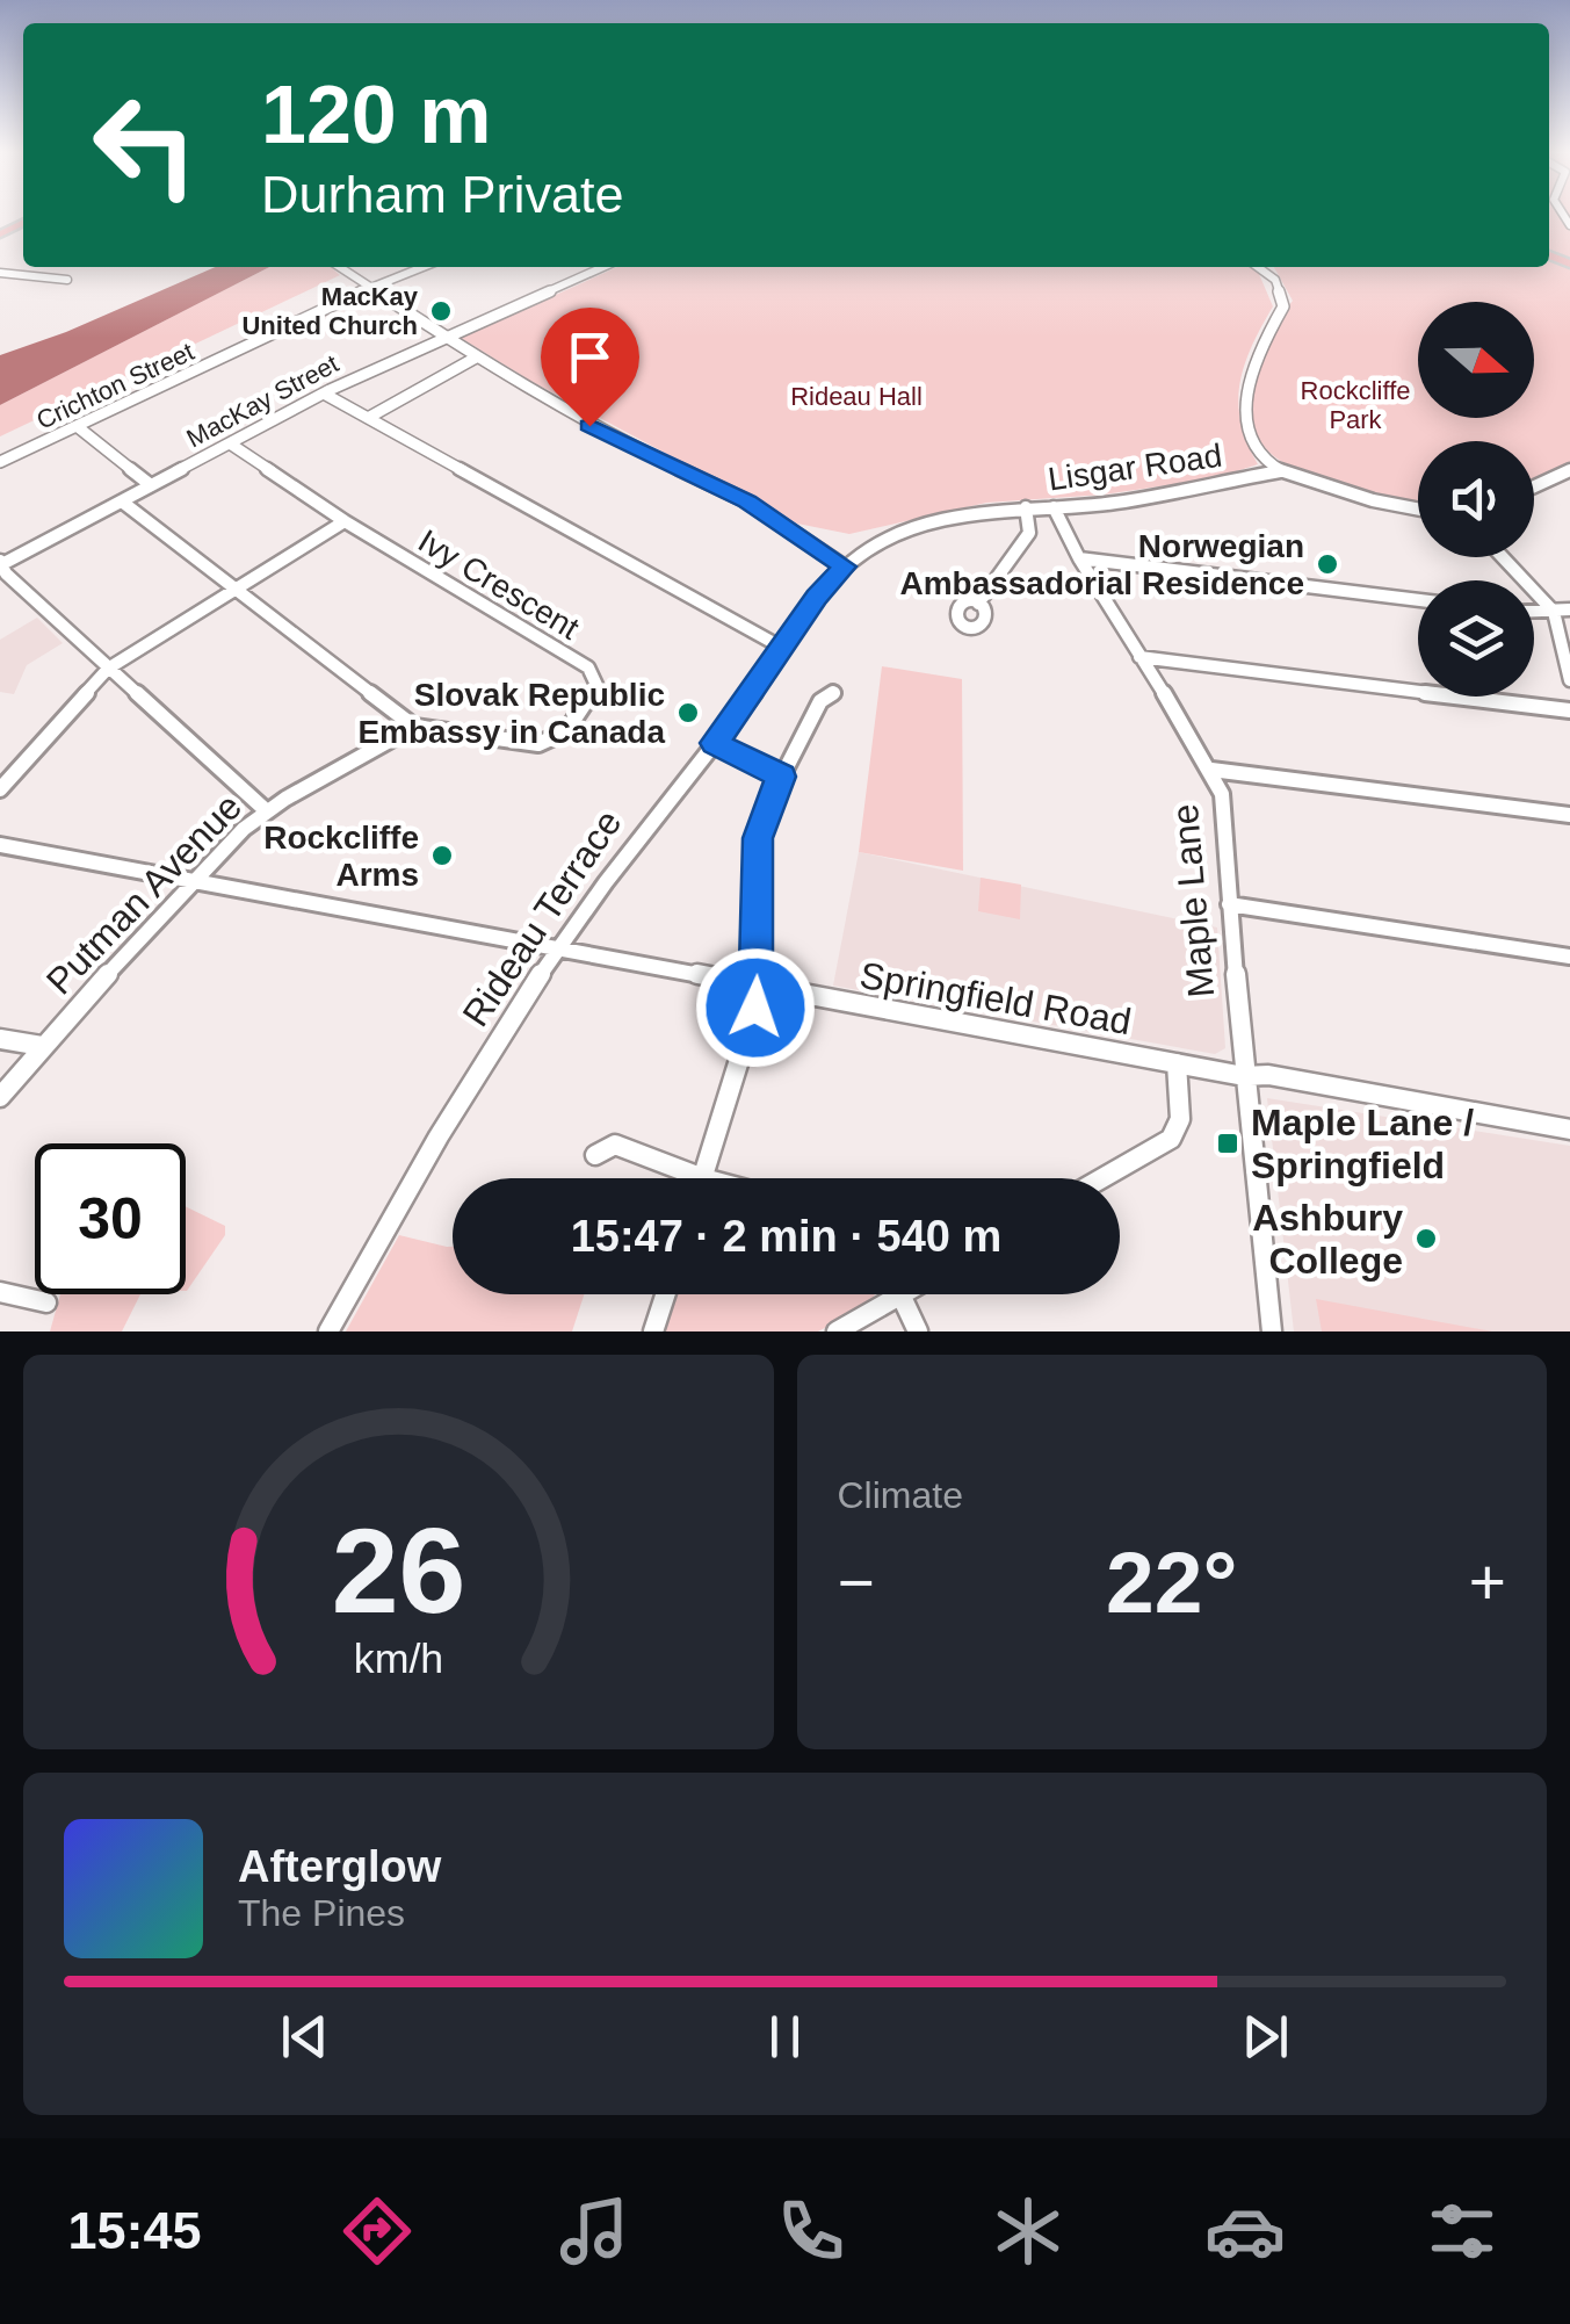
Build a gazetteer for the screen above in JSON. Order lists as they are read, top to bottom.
{
  "streets": {
    "street": [
      "Crichton Street",
      "MacKay Street",
      "Lisgar Road",
      "Ivy Crescent",
      "Putman Avenue",
      "Maple Lane",
      "Rideau Terrace",
      "Springfield Road"
    ]
  },
  "crossings": [
    ["MacKay Street", "Ivy Crescent"],
    ["Lisgar Road", "Maple Lane"],
    ["Lisgar Road", "Rideau Terrace"],
    ["Ivy Crescent", "Putman Avenue"],
    ["Putman Avenue", "Springfield Road"],
    ["Maple Lane", "Springfield Road"],
    ["Rideau Terrace", "Springfield Road"]
  ],
  "parks": ["Rockcliffe Park", "Rideau Hall"],
  "places": {
    "other": [
      "MacKay United Church",
      "Norwegian Ambassadorial Residence",
      "Slovak Republic Embassy in Canada",
      "Rockcliffe Arms",
      "Ashbury College"
    ],
    "transit": ["Maple Lane / Springfield"]
  },
  "north": "right",
  "page": {
    "turn": ["120 m", "Durham Private"],
    "limit": "30",
    "trip": "15:47 · 2 min · 540 m",
    "tile": "Climate",
    "heat": ["−", "22°", "+"],
    "song": ["Afterglow", "The Pines"],
    "tabs": "15:45",
    "gauge": ["26", "km/h"]
  }
}
